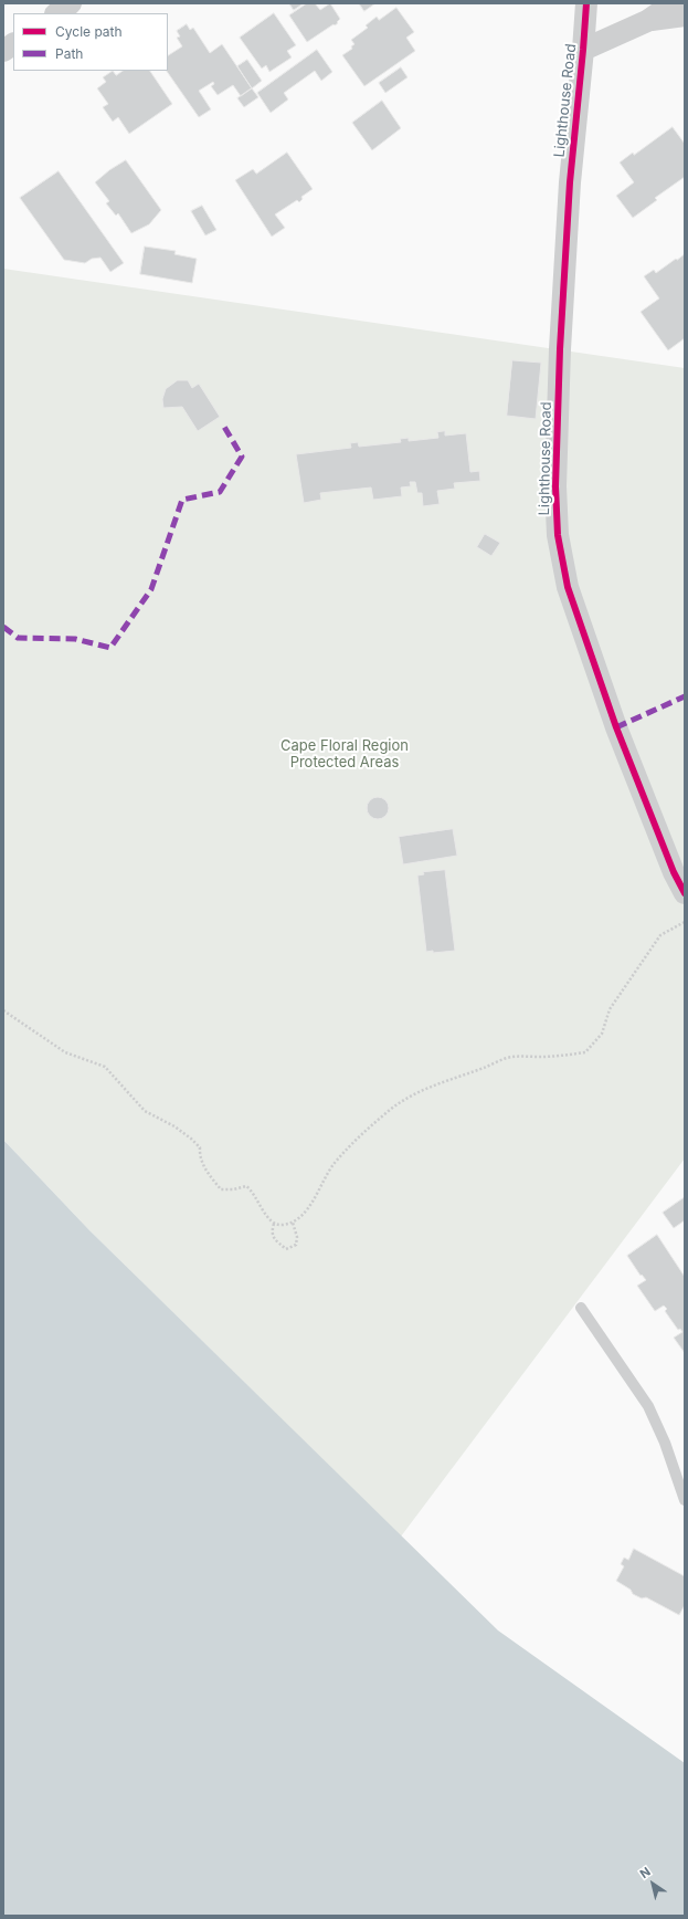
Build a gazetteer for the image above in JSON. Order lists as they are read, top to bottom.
{
  "streets": {
    "street": ["Lighthouse Road"]
  },
  "parks": ["Cape Floral Region Protected Areas"],
  "legend": ["Cycle path", "Path"],
  "north": "top left"
}
